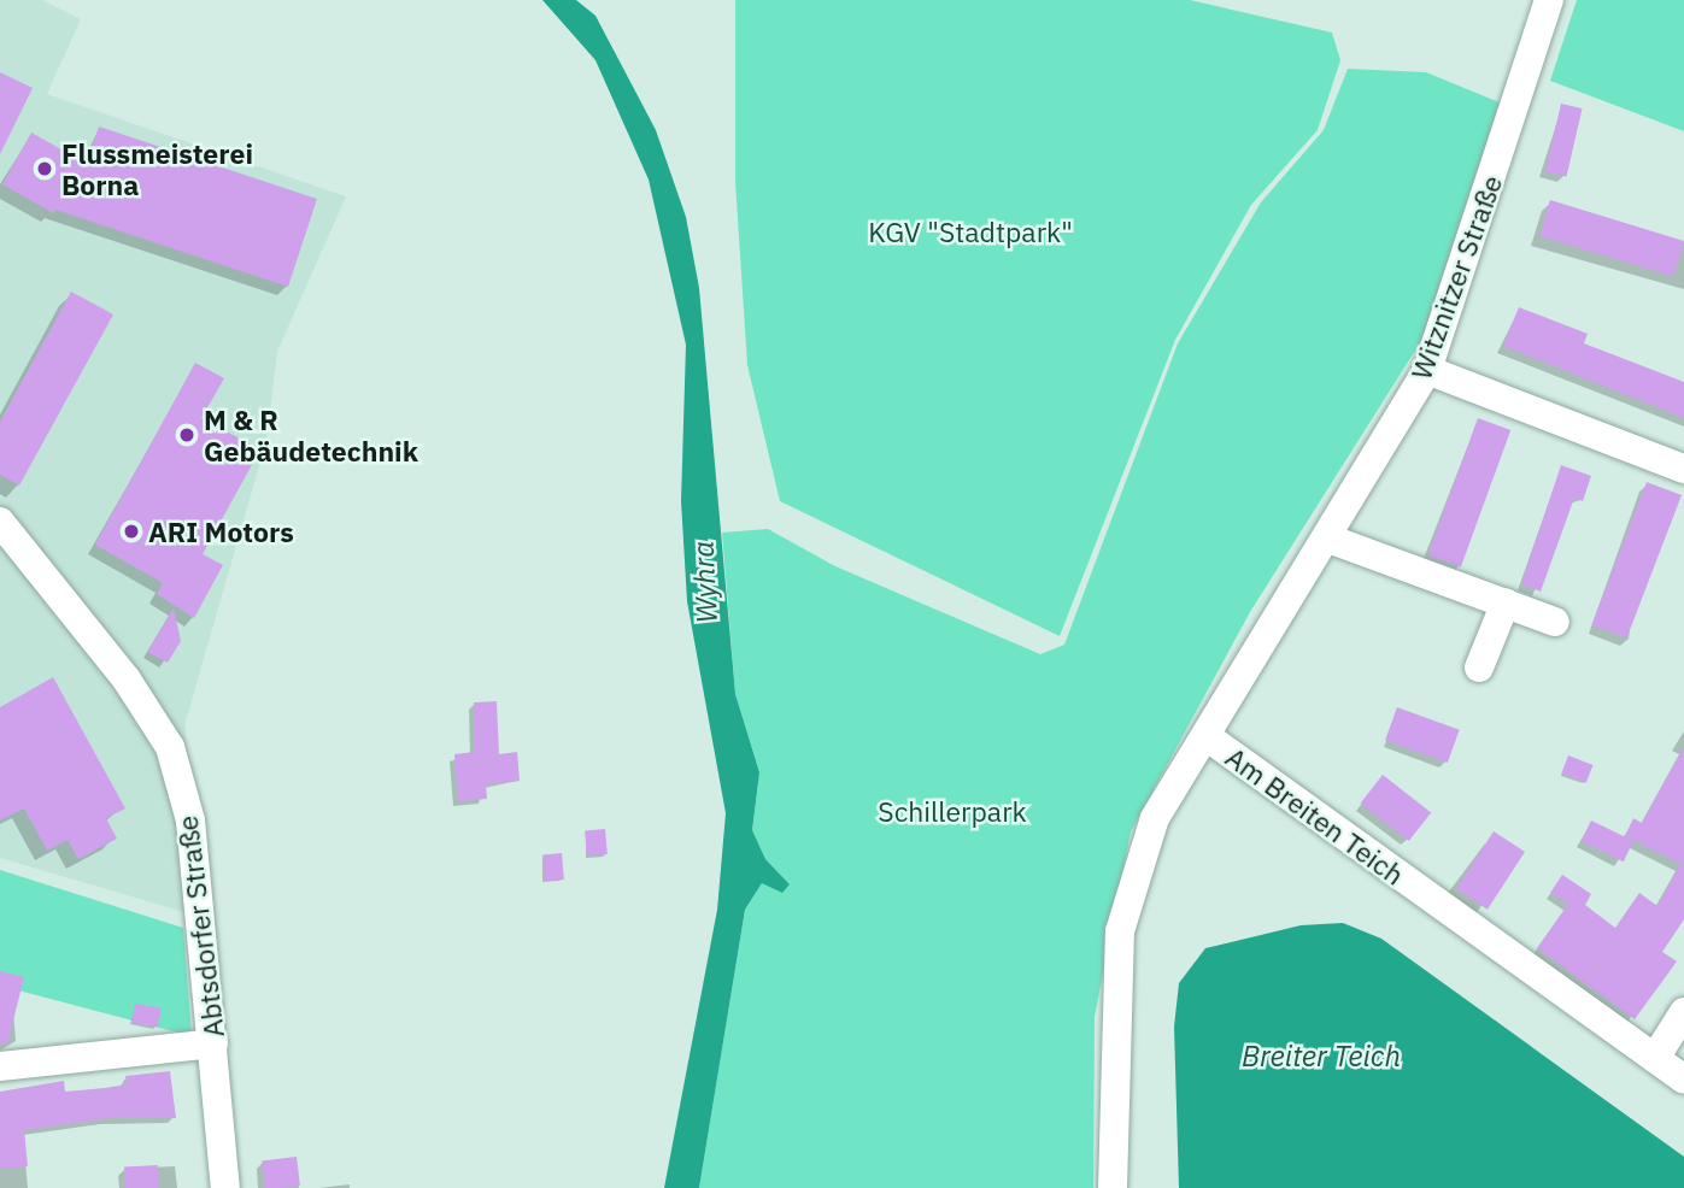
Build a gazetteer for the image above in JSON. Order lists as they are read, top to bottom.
{
  "streets": {
    "street": ["Witznitzer Straße", "Am Breiten Teich", "Abtsdorfer Straße"]
  },
  "crossings": [
    ["Witznitzer Straße", "Am Breiten Teich"]
  ],
  "water": ["Wyhra", "Breiter Teich"],
  "parks": ["KGV \"Stadtpark\"", "Schillerpark"],
  "places": ["Flussmeisterei Borna", "M & R Gebäudetechnik", "ARI Motors"]
}
